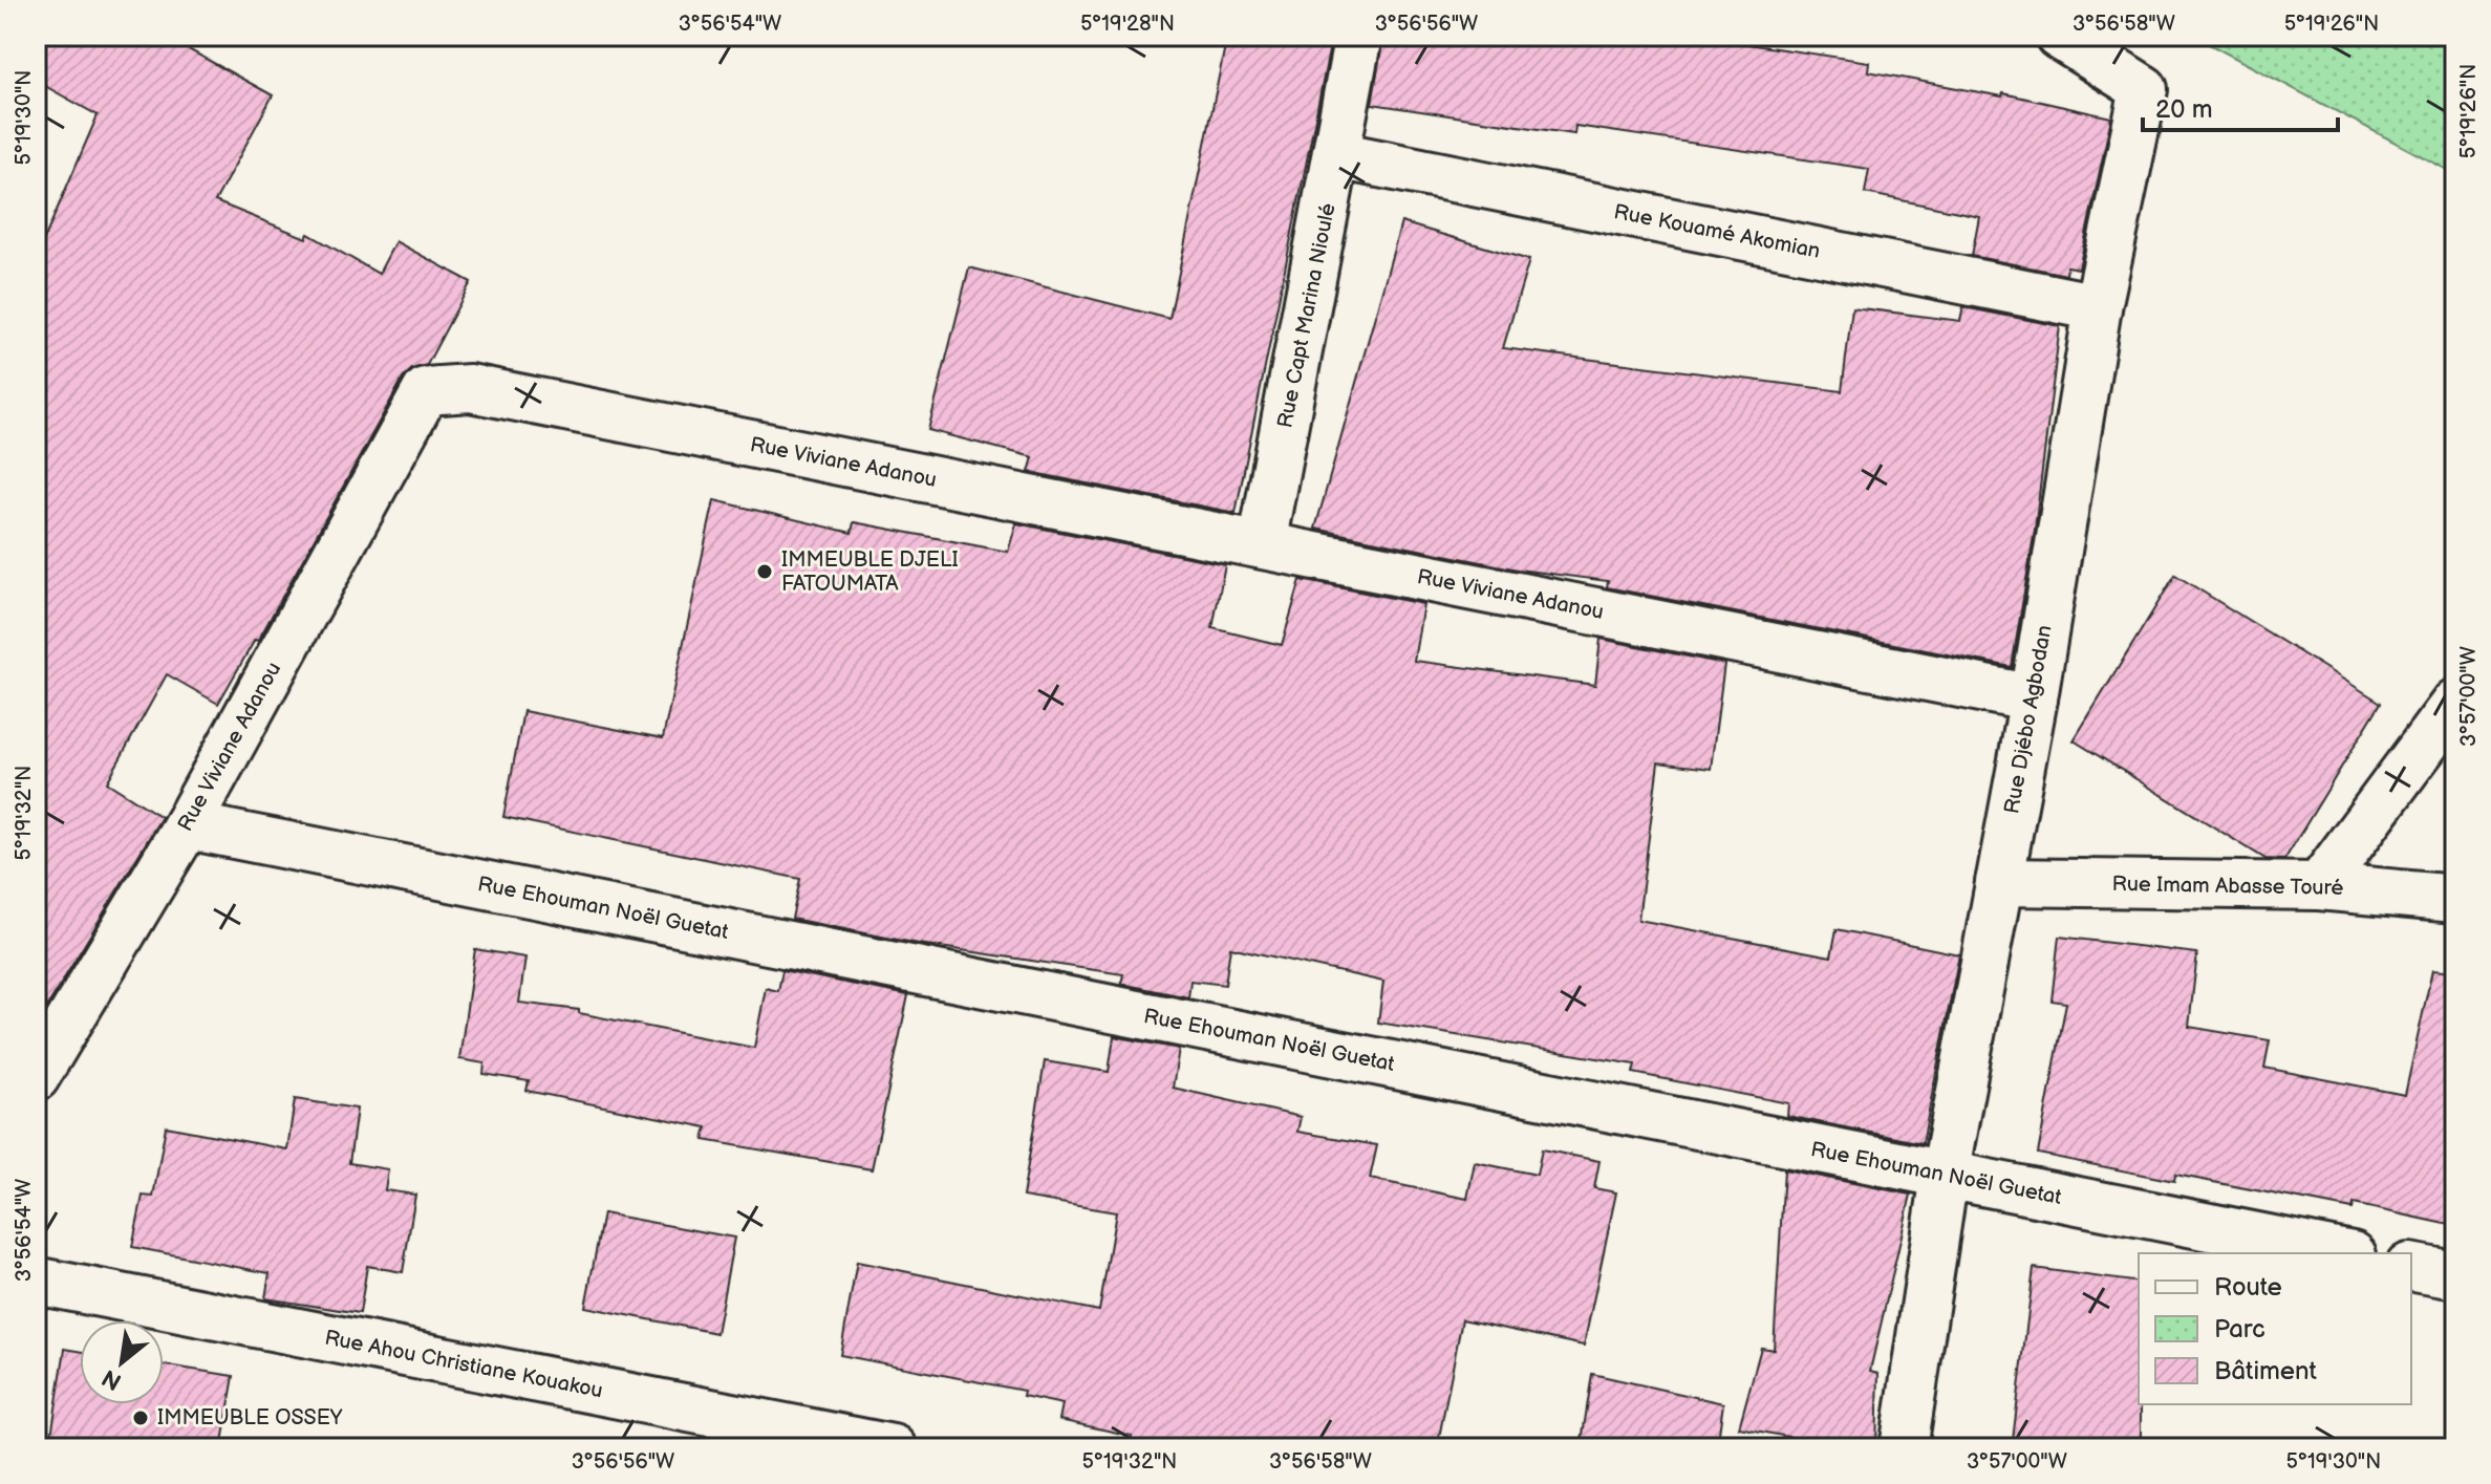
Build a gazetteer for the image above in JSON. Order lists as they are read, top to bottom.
{
  "streets": {
    "street": [
      "Rue Kouamé Akomian",
      "Rue Capt Marina Nioulé",
      "Rue Viviane Adanou",
      "Rue Djébo Agbodan",
      "Rue Imam Abasse Touré",
      "Rue Ehouman Noël Guetat",
      "Rue Ahou Christiane Kouakou"
    ]
  },
  "crossings": [
    ["Rue Kouamé Akomian", "Rue Capt Marina Nioulé"],
    ["Rue Kouamé Akomian", "Rue Djébo Agbodan"],
    ["Rue Capt Marina Nioulé", "Rue Viviane Adanou"],
    ["Rue Viviane Adanou", "Rue Djébo Agbodan"],
    ["Rue Viviane Adanou", "Rue Ehouman Noël Guetat"],
    ["Rue Djébo Agbodan", "Rue Imam Abasse Touré"],
    ["Rue Djébo Agbodan", "Rue Ehouman Noël Guetat"]
  ],
  "places": ["IMMEUBLE DJELI FATOUMATA", "IMMEUBLE OSSEY"],
  "legend": ["Route", "Parc", "Bâtiment"],
  "scale_bar": "20 m",
  "north": "bottom left",
  "coordinates": [
    "3°56'54\"W",
    "5°19'28\"N",
    "3°56'56\"W",
    "3°56'58\"W",
    "5°19'26\"N",
    "5°19'30\"N",
    "3°57'00\"W",
    "5°19'32\"N"
  ]
}
